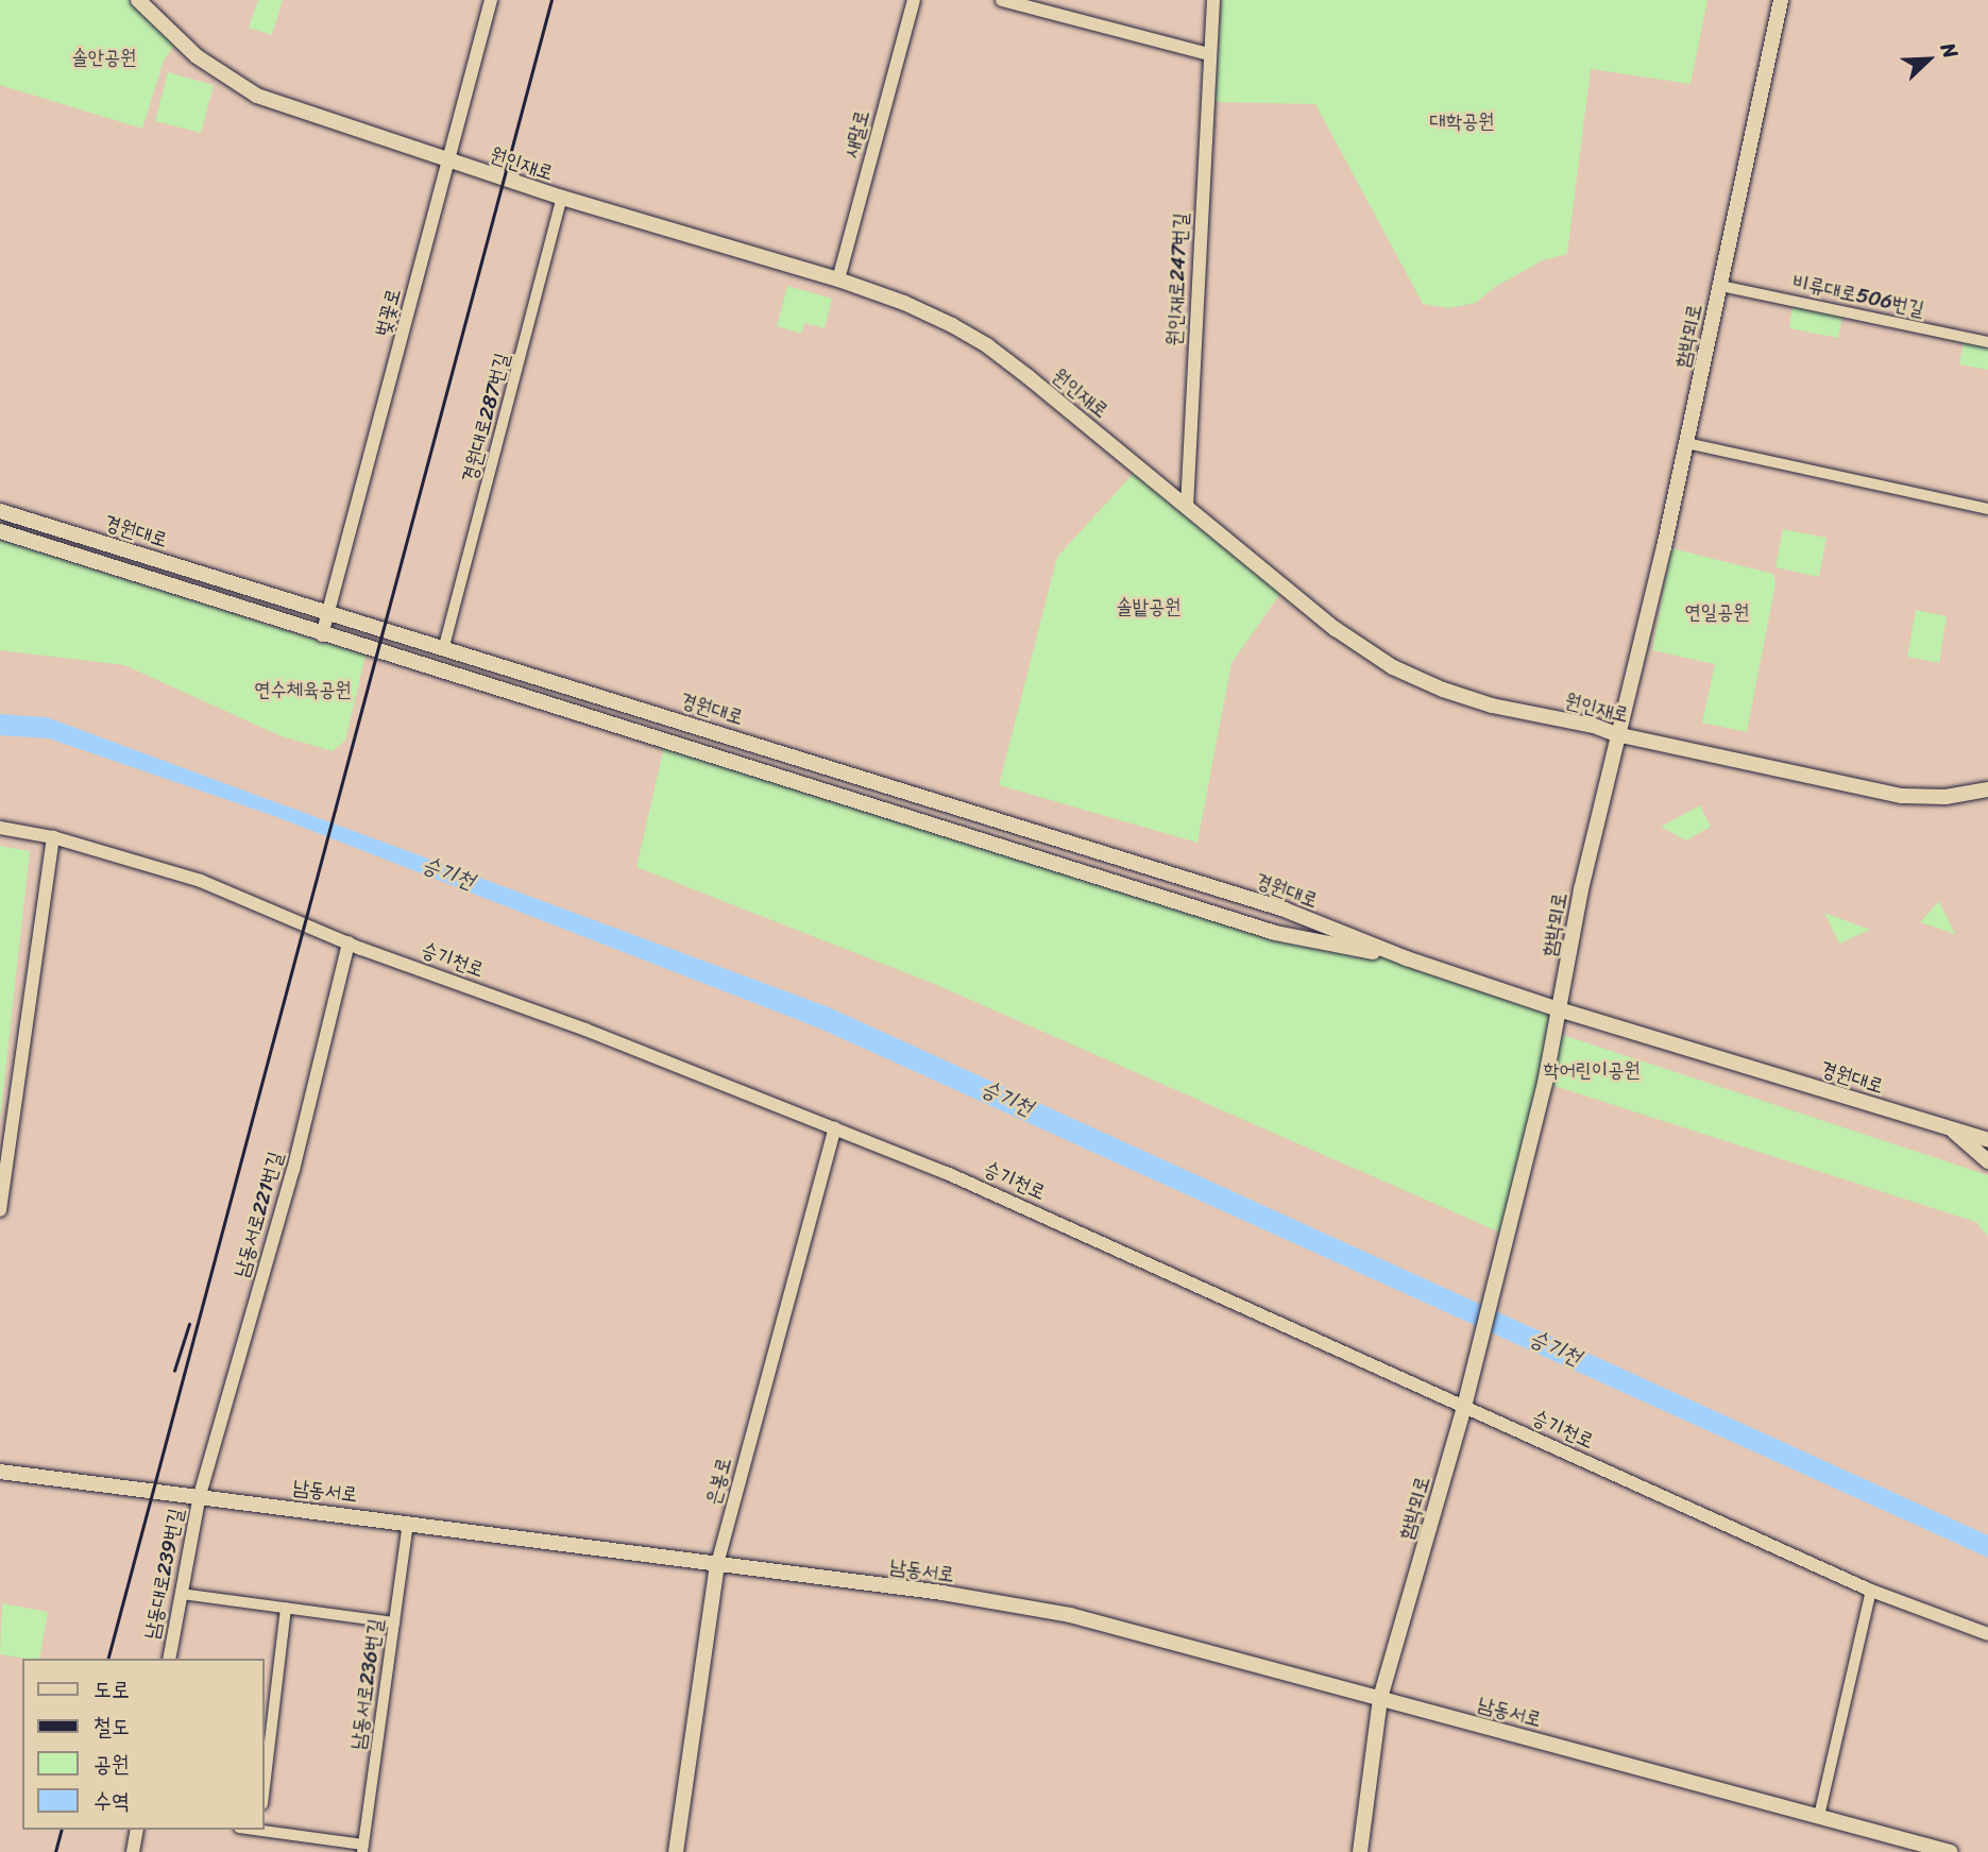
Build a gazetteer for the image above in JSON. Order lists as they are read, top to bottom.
{
  "streets": {
    "main road": [
      "원인재로",
      "함박뫼로",
      "경원대로",
      "은봉로",
      "남동서로"
    ],
    "street": [
      "새말로",
      "원인재로247번길",
      "비류대로506번길",
      "벚꽃로",
      "경원대로287번길",
      "승기천로",
      "남동서로221번길",
      "남동대로239번길",
      "남동서로236번길"
    ]
  },
  "crossings": [
    ["새말로", "원인재로"],
    ["원인재로", "원인재로247번길"],
    ["원인재로", "벚꽃로"],
    ["원인재로", "함박뫼로"],
    ["원인재로", "경원대로287번길"],
    ["비류대로506번길", "함박뫼로"],
    ["벚꽃로", "경원대로"],
    ["함박뫼로", "경원대로"],
    ["함박뫼로", "승기천로"],
    ["함박뫼로", "남동서로"],
    ["경원대로287번길", "경원대로"],
    ["승기천로", "남동서로221번길"],
    ["승기천로", "은봉로"],
    ["남동서로221번길", "남동서로"],
    ["남동서로221번길", "남동대로239번길"],
    ["은봉로", "남동서로"],
    ["남동서로", "남동대로239번길"],
    ["남동서로", "남동서로236번길"]
  ],
  "water": ["승기천"],
  "parks": [
    "솔안공원",
    "대학공원",
    "솔밭공원",
    "연일공원",
    "연수체육공원",
    "학어린이공원"
  ],
  "legend": [
    "도로",
    "철도",
    "공원",
    "수역"
  ],
  "north": "top right"
}
